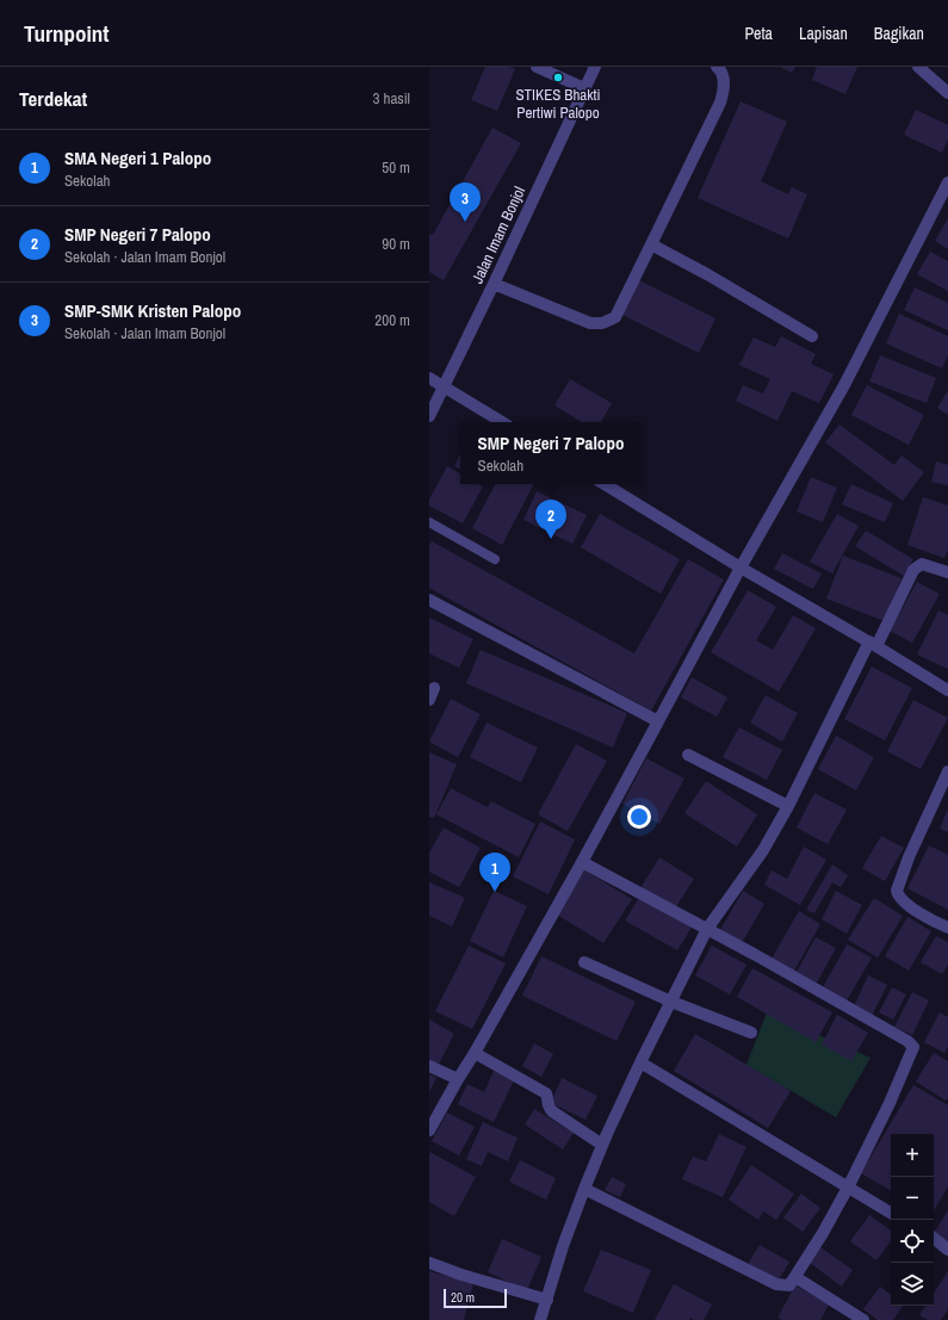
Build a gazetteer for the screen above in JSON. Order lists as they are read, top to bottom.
{
  "streets": {
    "street": ["Jalan Imam Bonjol"]
  },
  "places": ["STIKES Bhakti Pertiwi Palopo"],
  "scale_bar": "20 m",
  "page": {
    "header": "Turnpoint",
    "nav": ["Peta", "Lapisan", "Bagikan"],
    "heading": ["Terdekat", "3 hasil"],
    "list": [
      {
        "mark": "1",
        "name": "SMA Negeri 1 Palopo",
        "note": "Sekolah",
        "value": "50 m"
      },
      {
        "mark": "2",
        "name": "SMP Negeri 7 Palopo",
        "note": "Sekolah · Jalan Imam Bonjol",
        "value": "90 m"
      },
      {
        "mark": "3",
        "name": "SMP-SMK Kristen Palopo",
        "note": "Sekolah · Jalan Imam Bonjol",
        "value": "200 m"
      }
    ],
    "pins": ["3", "2", "1"],
    "popup": ["SMP Negeri 7 Palopo", "Sekolah"],
    "map_buttons": ["+", "−"],
    "scale": "20 m"
  }
}
